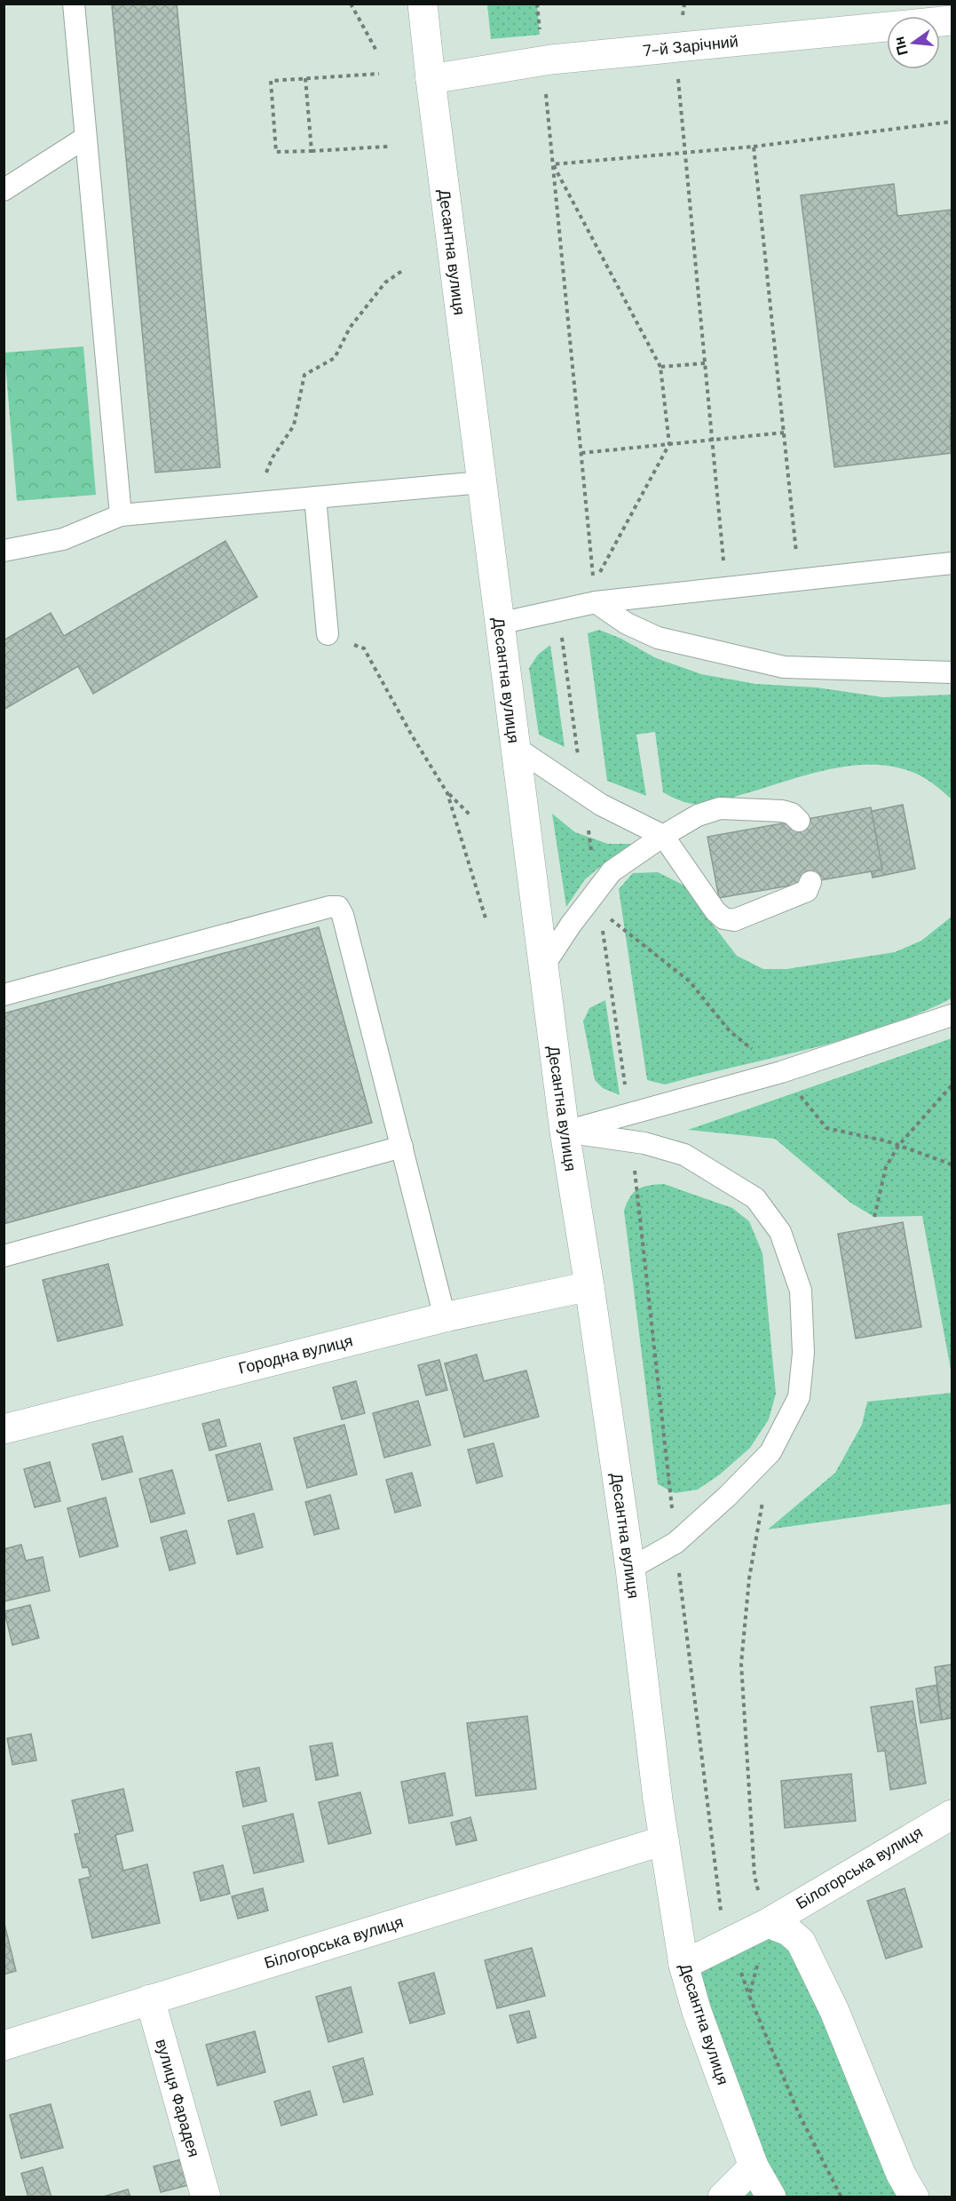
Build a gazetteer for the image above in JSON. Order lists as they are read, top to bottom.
{
  "streets": {
    "street": [
      "7-й Зарічний",
      "Десантна вулиця",
      "Городна вулиця",
      "Білогорська вулиця",
      "вулиця Фарадея"
    ]
  },
  "crossings": [
    ["7-й Зарічний", "Десантна вулиця"],
    ["Десантна вулиця", "Городна вулиця"],
    ["Десантна вулиця", "Білогорська вулиця"],
    ["Білогорська вулиця", "вулиця Фарадея"]
  ],
  "north": "left"
}
